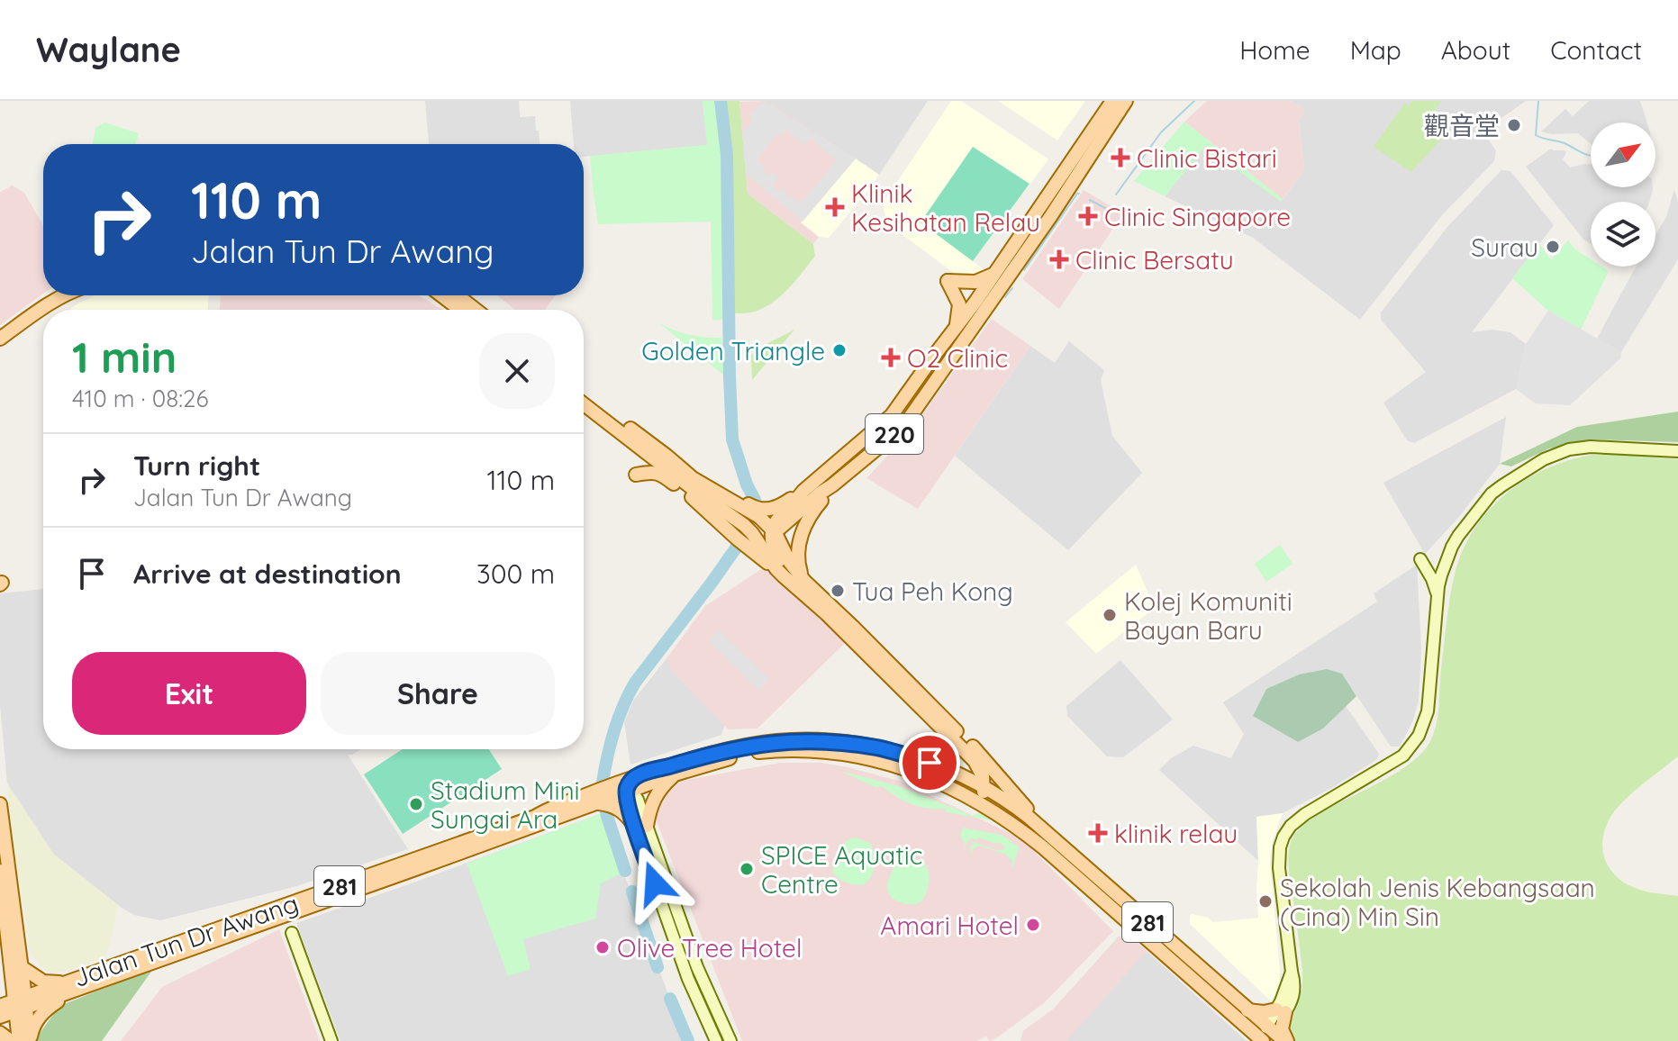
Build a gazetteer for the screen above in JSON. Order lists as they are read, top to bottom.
{
  "streets": {
    "main road": ["220", "281", "Jalan Tun Dr Awang"]
  },
  "places": {
    "other": [
      "觀音堂",
      "Surau",
      "Golden Triangle",
      "Tua Peh Kong",
      "Kolej Komuniti Bayan Baru",
      "Stadium Mini Sungai Ara",
      "SPICE Aquatic Centre",
      "Sekolah Jenis Kebangsaan (Cina) Min Sin",
      "Amari Hotel",
      "Olive Tree Hotel"
    ],
    "health": [
      "Clinic Bistari",
      "Klinik Kesihatan Relau",
      "Clinic Singapore",
      "Clinic Bersatu",
      "O2 Clinic",
      "klinik relau"
    ]
  },
  "north": "top right",
  "page": {
    "header": "Waylane",
    "nav": [
      "Home",
      "Map",
      "About",
      "Contact"
    ],
    "turn": ["110 m", "Jalan Tun Dr Awang"],
    "heading": ["1 min", "410 m · 08:26"],
    "list": [
      {
        "name": "Turn right",
        "note": "Jalan Tun Dr Awang",
        "value": "110 m"
      },
      {
        "name": "Arrive at destination",
        "value": "300 m"
      }
    ],
    "buttons": ["Exit", "Share"]
  }
}
